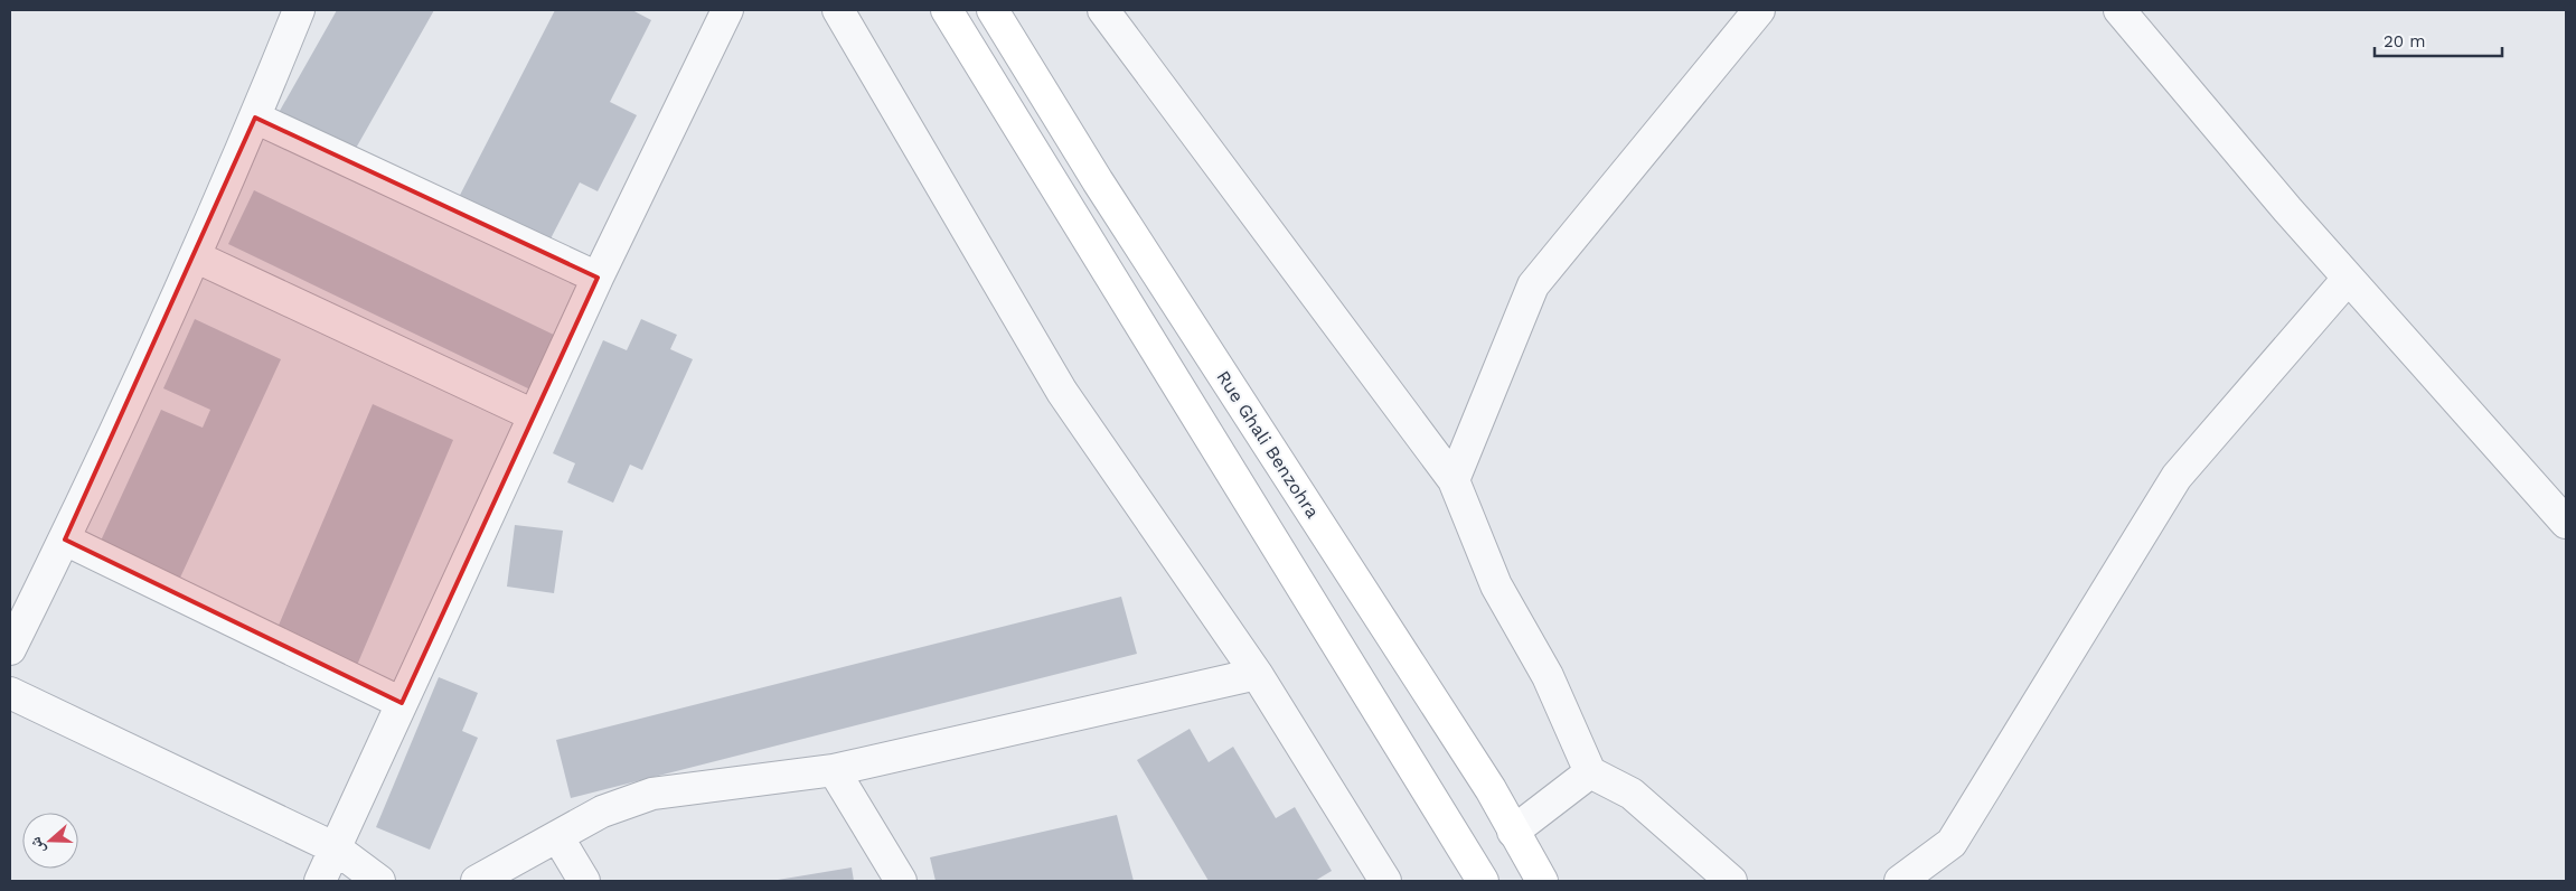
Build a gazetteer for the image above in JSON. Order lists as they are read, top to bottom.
{
  "streets": {
    "main road": ["Rue Ghali Benzohra"]
  },
  "scale_bar": "20 m",
  "north": "left"
}
